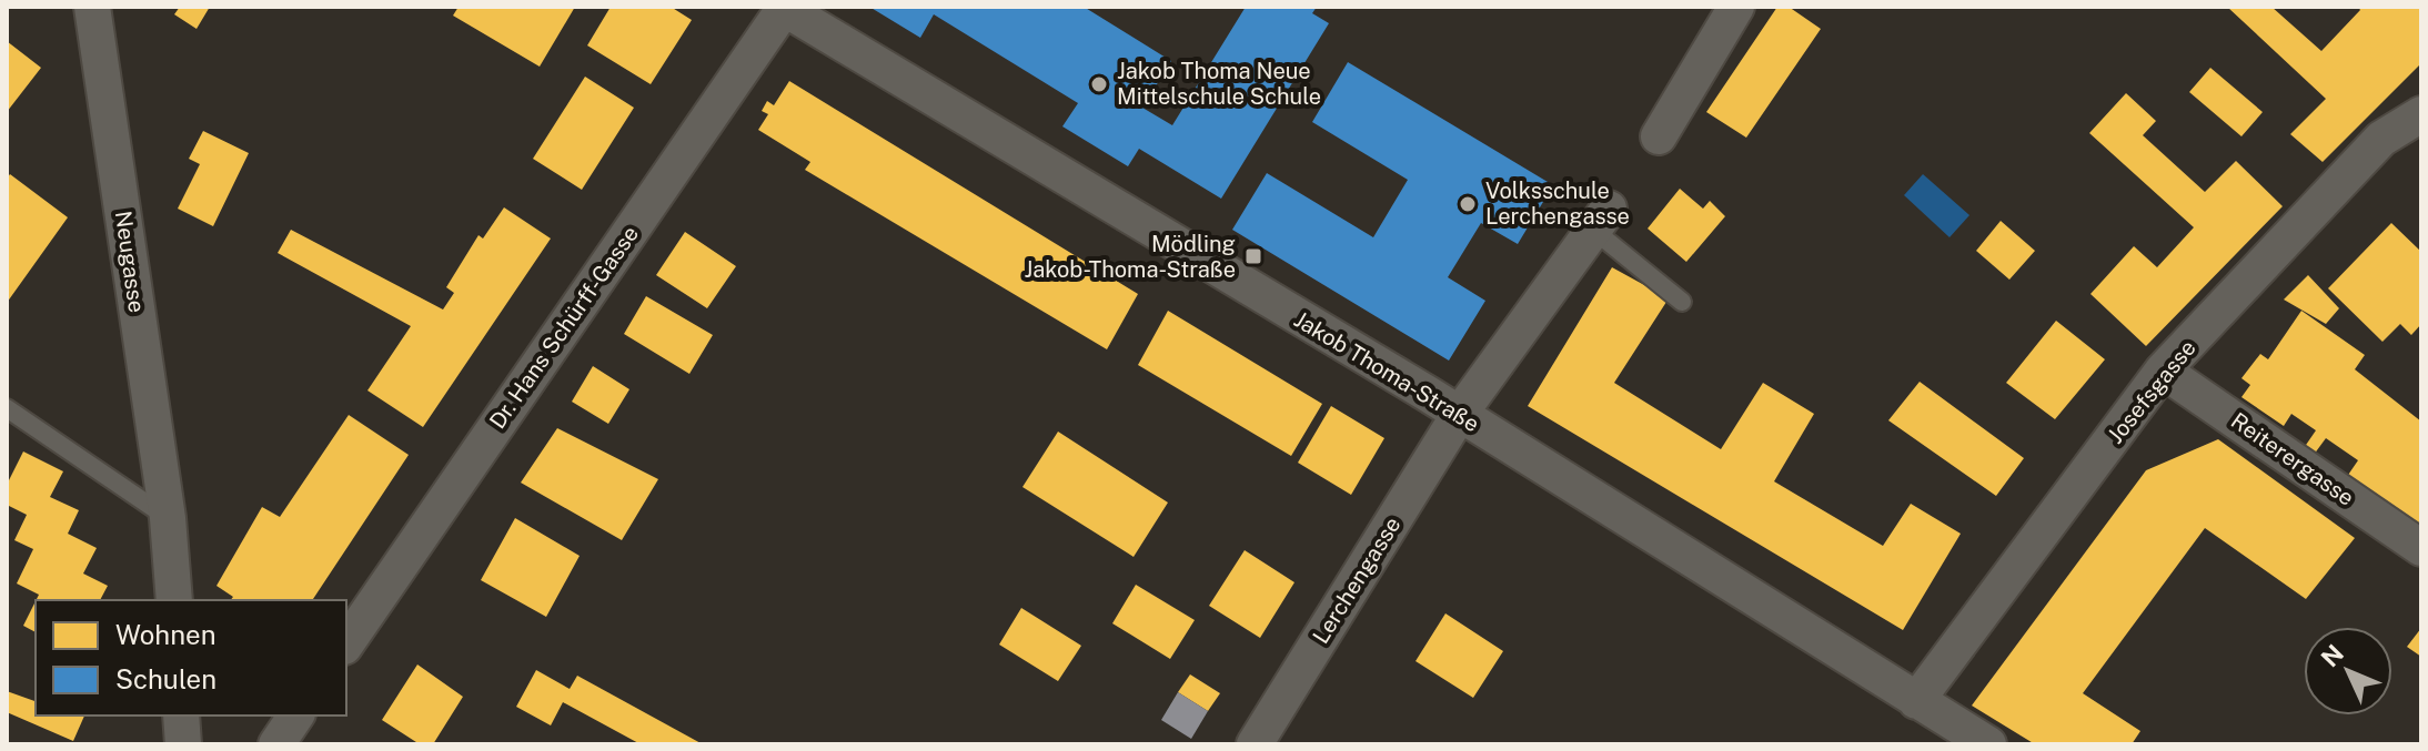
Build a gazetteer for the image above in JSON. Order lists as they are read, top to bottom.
{
  "streets": {
    "street": [
      "Neugasse",
      "Dr. Hans Schürff-Gasse",
      "Jakob Thoma-Straße",
      "Josefsgasse",
      "Reiterergasse",
      "Lerchengasse"
    ]
  },
  "crossings": [
    ["Dr. Hans Schürff-Gasse", "Jakob Thoma-Straße"],
    ["Jakob Thoma-Straße", "Josefsgasse"],
    ["Jakob Thoma-Straße", "Lerchengasse"],
    ["Josefsgasse", "Reiterergasse"]
  ],
  "places": {
    "other": ["Jakob Thoma Neue Mittelschule Schule", "Volksschule Lerchengasse"],
    "transit": ["Mödling Jakob-Thoma-Straße"]
  },
  "legend": ["Wohnen", "Schulen"],
  "north": "top left"
}
